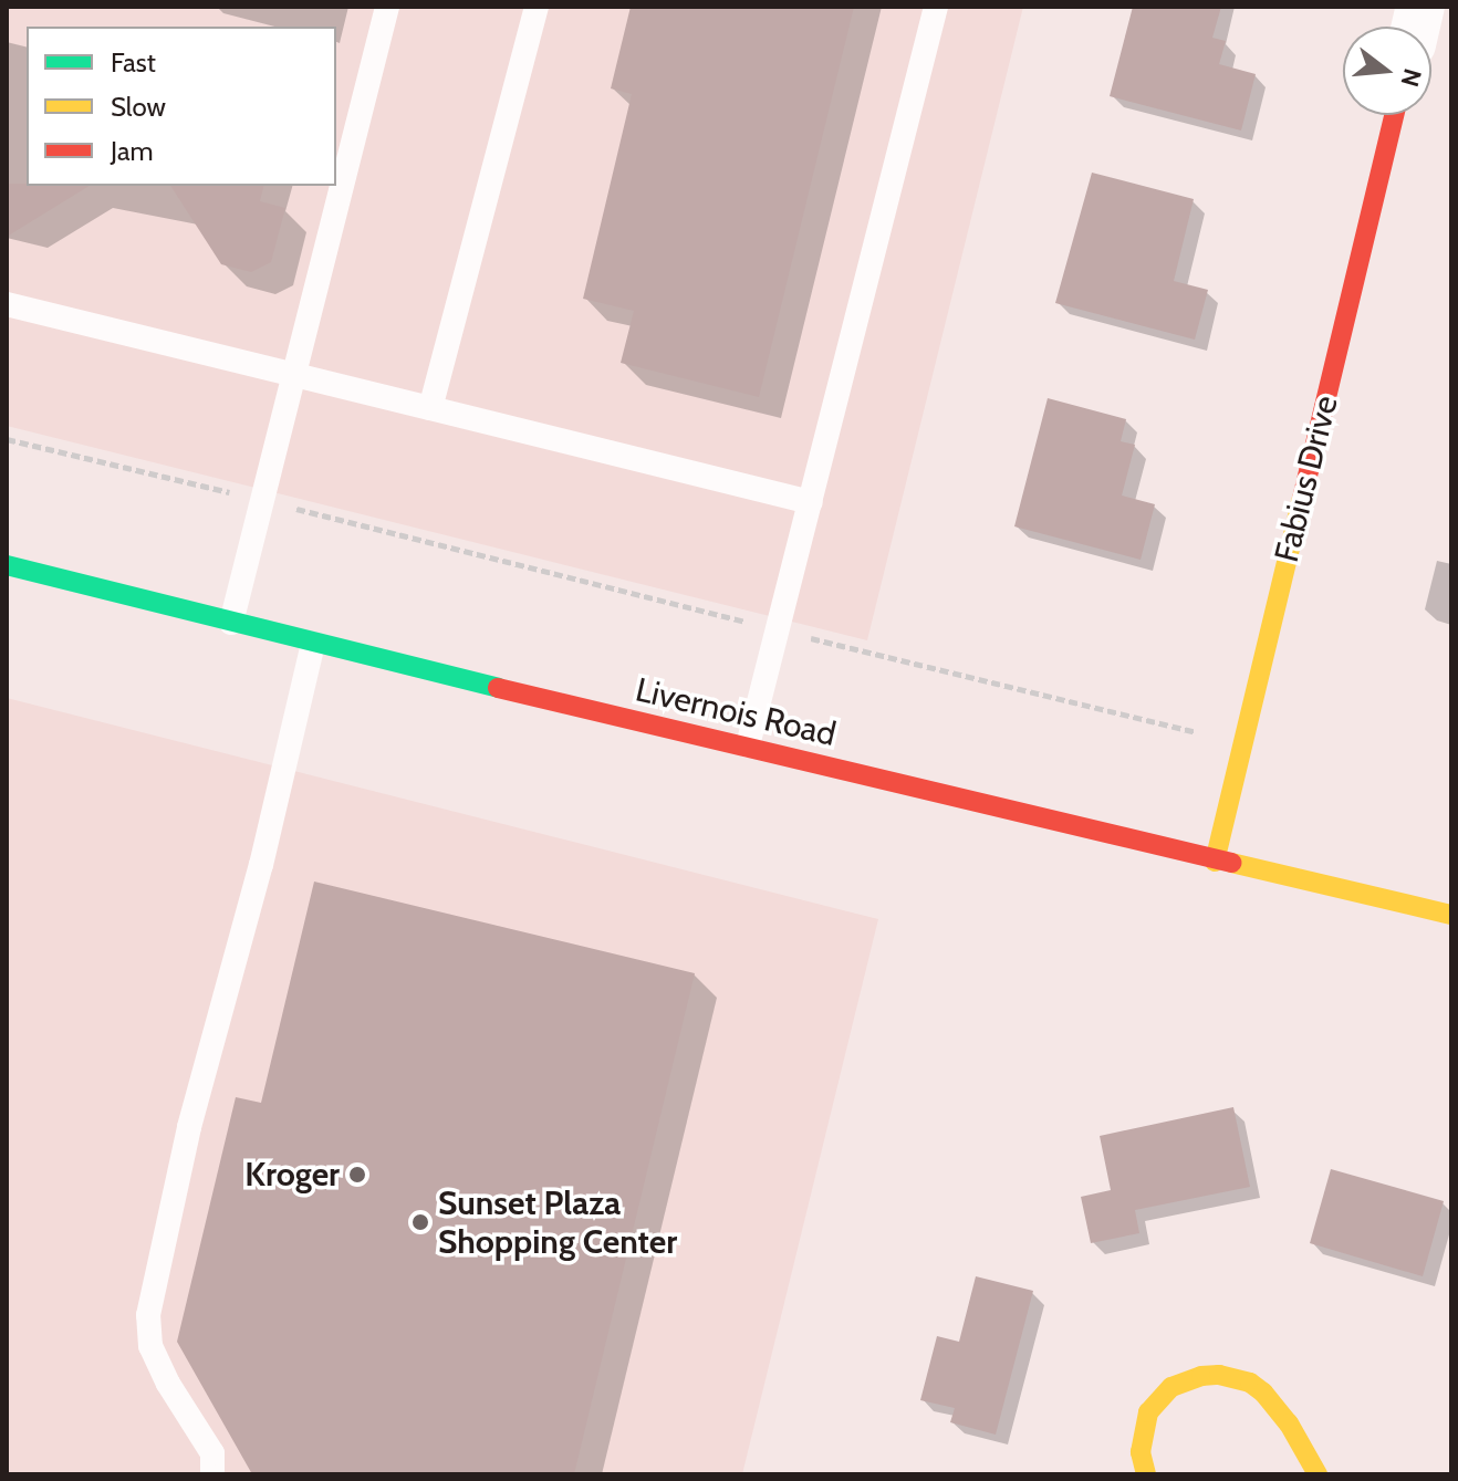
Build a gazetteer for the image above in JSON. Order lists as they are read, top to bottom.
{
  "streets": {
    "main road": ["Fabius Drive", "Livernois Road"]
  },
  "crossings": [
    ["Fabius Drive", "Livernois Road"]
  ],
  "places": ["Kroger", "Sunset Plaza Shopping Center"],
  "legend": ["Fast", "Slow", "Jam"],
  "north": "right"
}
